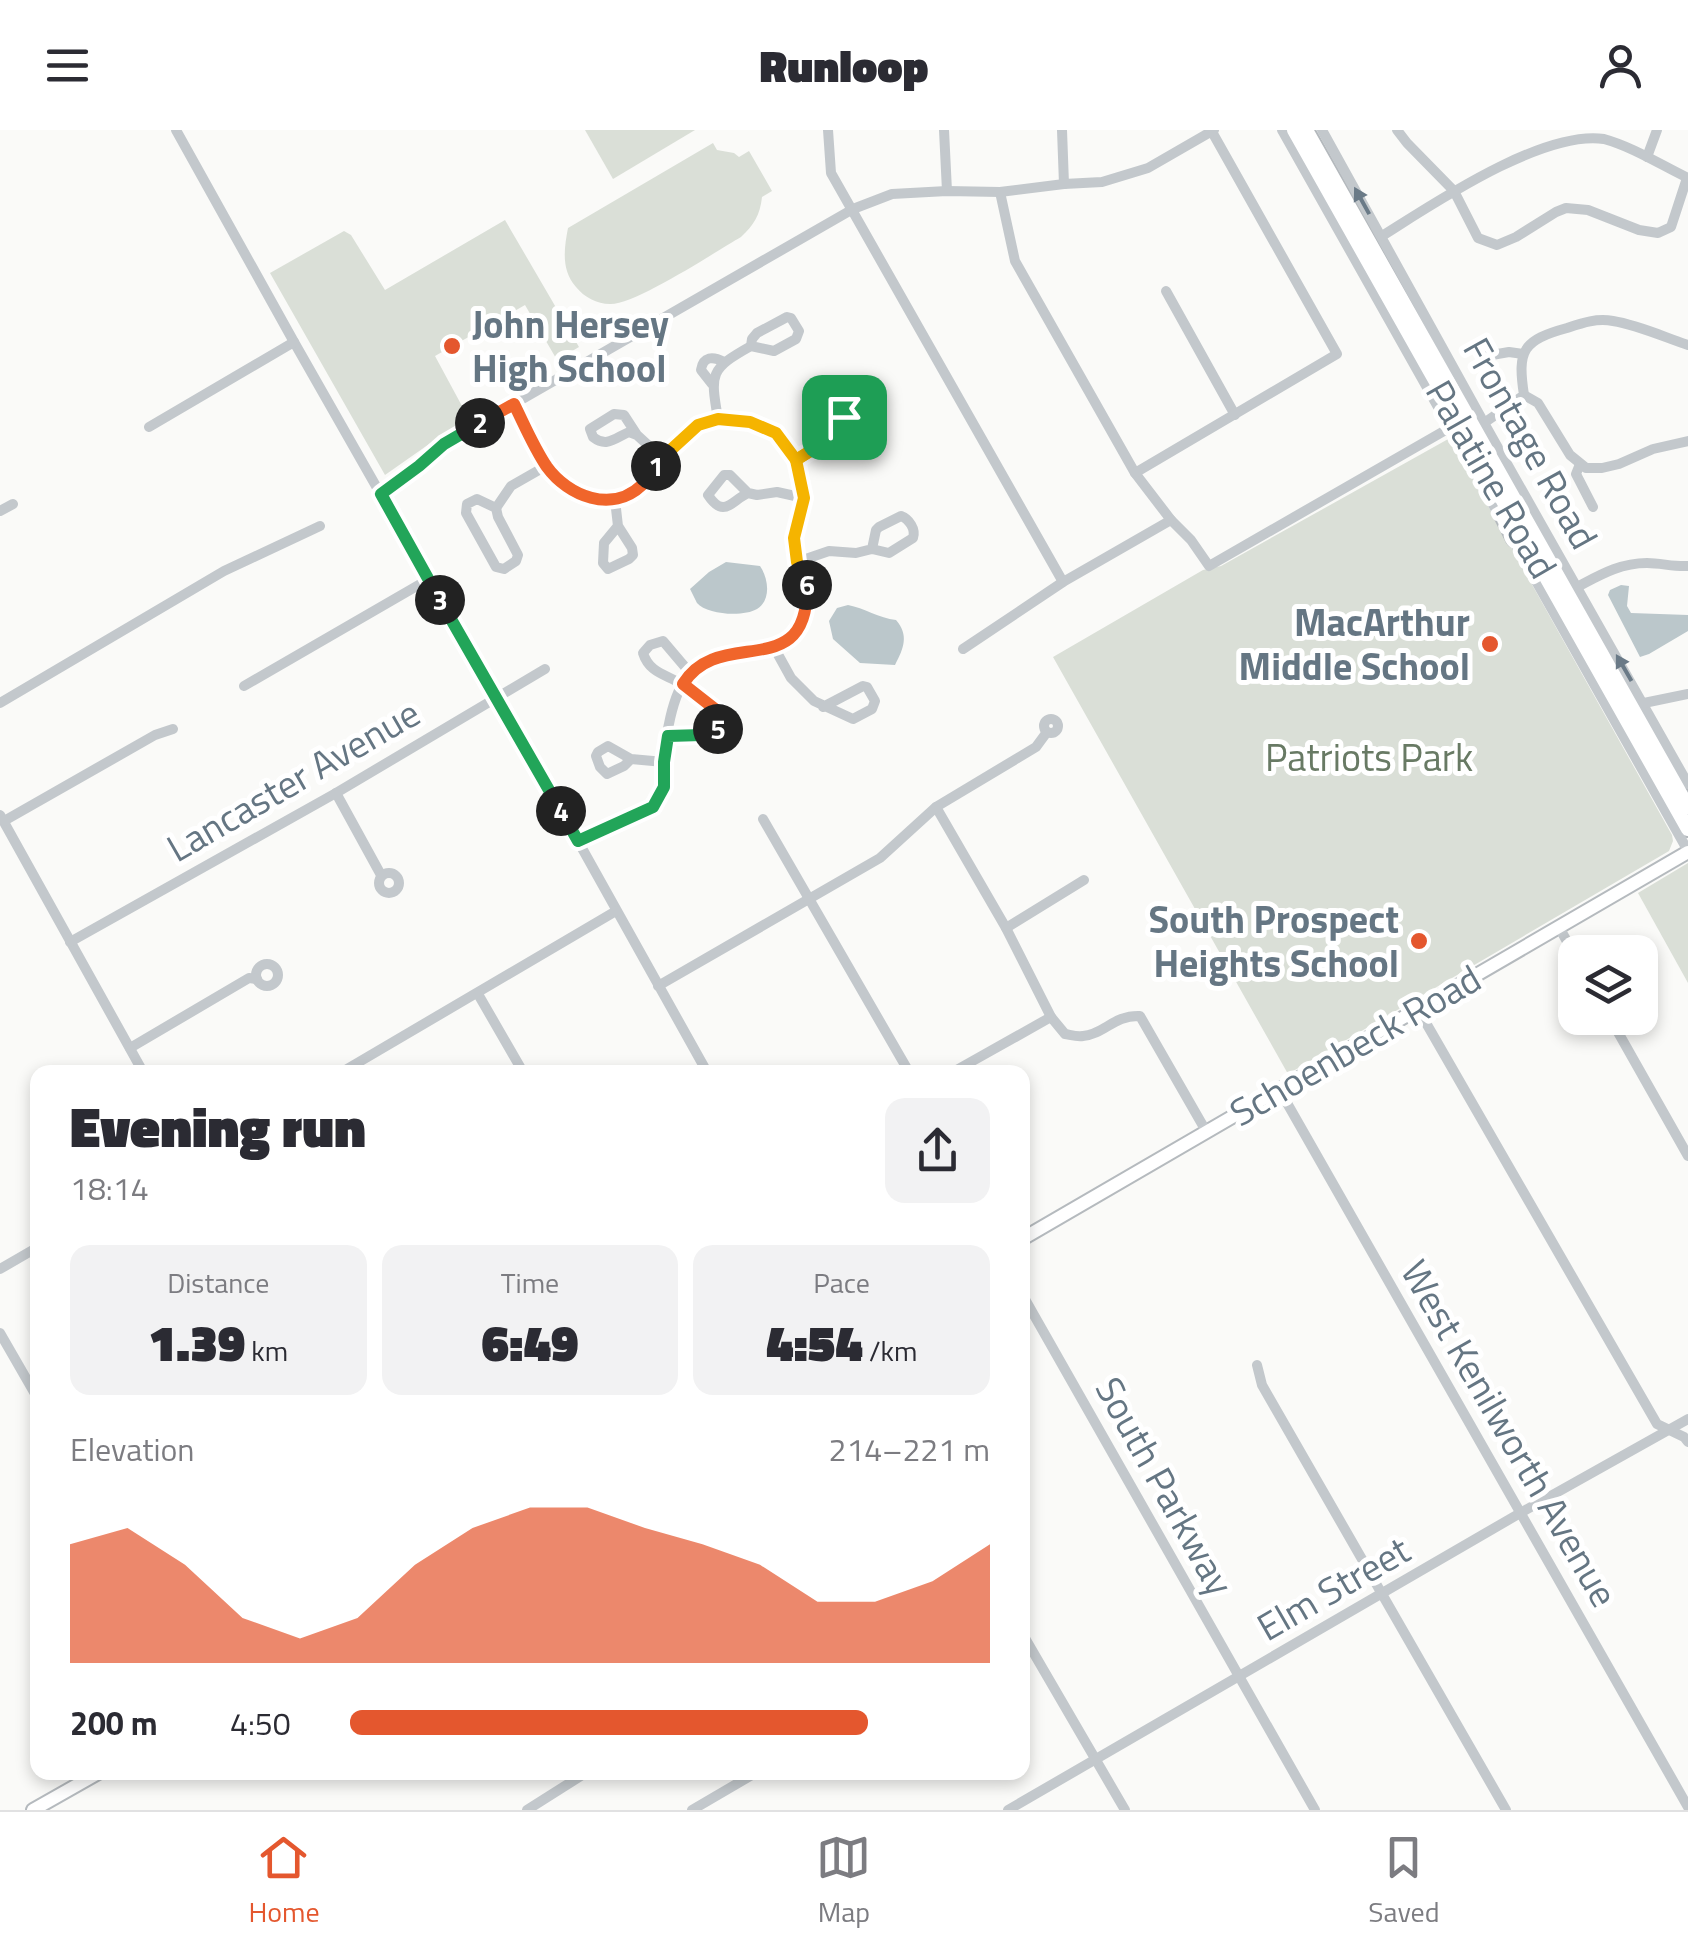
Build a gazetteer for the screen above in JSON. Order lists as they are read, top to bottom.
{
  "streets": {
    "highway": ["Palatine Road"],
    "main road": ["Schoenbeck Road"],
    "street": [
      "Frontage Road",
      "Lancaster Avenue",
      "West Kenilworth Avenue",
      "South Parkway",
      "Elm Street"
    ]
  },
  "crossings": [
    ["Frontage Road", "Schoenbeck Road"],
    ["Schoenbeck Road", "West Kenilworth Avenue"],
    ["West Kenilworth Avenue", "Elm Street"],
    ["South Parkway", "Elm Street"]
  ],
  "parks": ["Patriots Park"],
  "places": ["John Hersey High School", "MacArthur Middle School", "South Prospect Heights School"],
  "page": {
    "header": "Runloop",
    "pins": [
      "2",
      "1",
      "6",
      "3",
      "5",
      "4"
    ],
    "heading": ["Evening run", "18:14"],
    "stats": [
      ["Distance", "1.39 km"],
      ["Time", "6:49"],
      ["Pace", "4:54 /km"]
    ],
    "chart": ["Elevation", "214–221 m"],
    "list": [
      {
        "name": "200 m",
        "note": "4:50"
      }
    ],
    "tabs": ["Home", "Map", "Saved"]
  }
}
